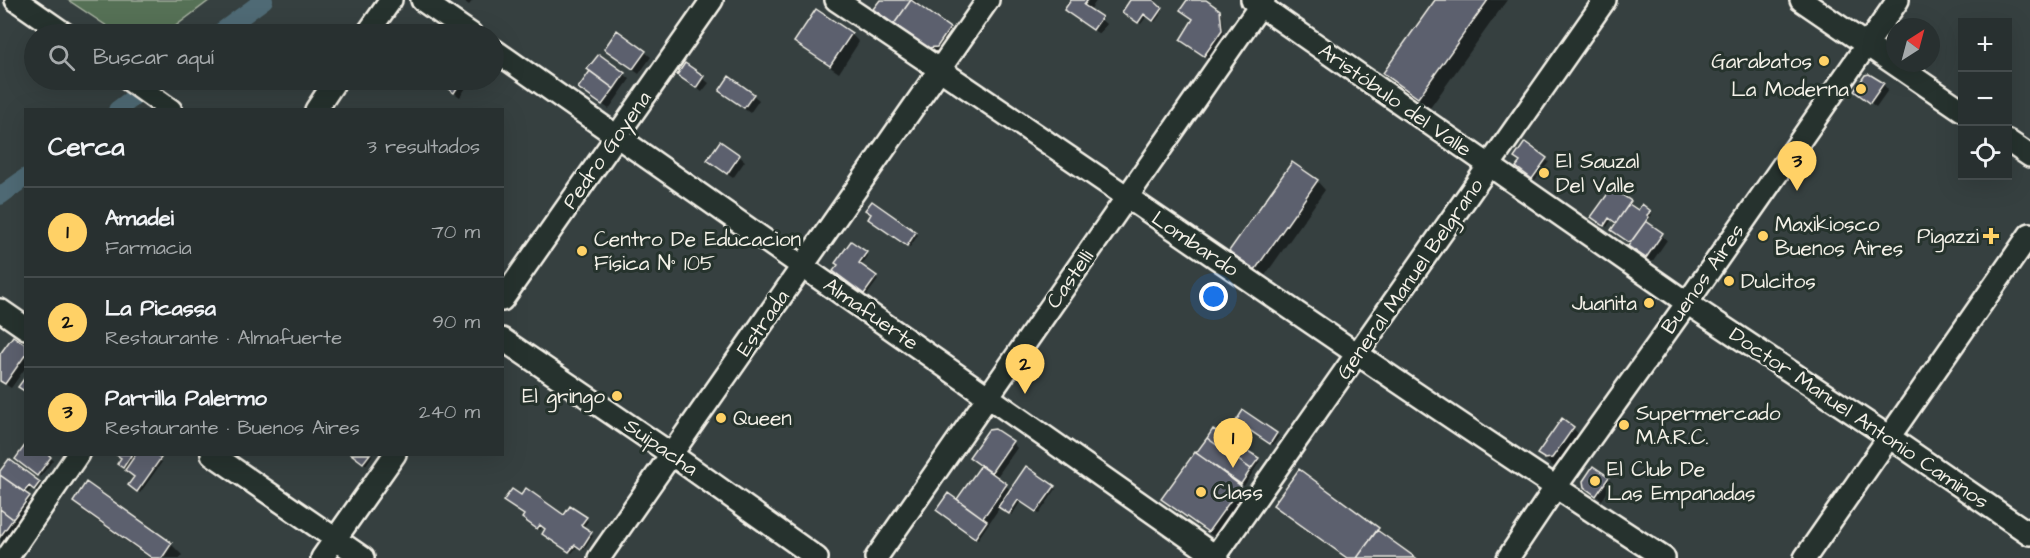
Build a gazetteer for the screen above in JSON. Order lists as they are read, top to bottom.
{
  "streets": {
    "street": [
      "Aristóbulo del Valle",
      "Pedro Goyena",
      "Lombardo",
      "Castelli",
      "General Manuel Belgrano",
      "Buenos Aires",
      "Almafuerte",
      "Estrada",
      "Doctor Manuel Antonio Caminos",
      "Suipacha"
    ]
  },
  "crossings": [
    ["Aristóbulo del Valle", "Castelli"],
    ["Aristóbulo del Valle", "General Manuel Belgrano"],
    ["Aristóbulo del Valle", "Buenos Aires"],
    ["Aristóbulo del Valle", "Doctor Manuel Antonio Caminos"],
    ["Pedro Goyena", "Almafuerte"],
    ["Lombardo", "Castelli"],
    ["Lombardo", "General Manuel Belgrano"],
    ["Lombardo", "Buenos Aires"],
    ["Lombardo", "Estrada"],
    ["Castelli", "Almafuerte"],
    ["General Manuel Belgrano", "Almafuerte"],
    ["Buenos Aires", "Doctor Manuel Antonio Caminos"],
    ["Almafuerte", "Estrada"],
    ["Estrada", "Suipacha"]
  ],
  "places": {
    "other": [
      "Garabatos",
      "La Moderna",
      "El Sauzal Del Valle",
      "Maxikiosco Buenos Aires",
      "Centro De Educacion Física N° 105",
      "Dulcitos",
      "Juanita",
      "El gringo",
      "Queen",
      "Supermercado M.A.R.C.",
      "El Club De Las Empanadas",
      "Class"
    ],
    "health": ["Pigazzi"]
  },
  "north": "top right",
  "page": {
    "map_buttons": ["+", "−"],
    "search": "Buscar aquí",
    "heading": ["Cerca", "3 resultados"],
    "pins": ["3", "2", "1"],
    "list": [
      {
        "mark": "1",
        "name": "Amadei",
        "note": "Farmacia",
        "value": "70 m"
      },
      {
        "mark": "2",
        "name": "La Picassa",
        "note": "Restaurante · Almafuerte",
        "value": "90 m"
      },
      {
        "mark": "3",
        "name": "Parrilla Palermo",
        "note": "Restaurante · Buenos Aires",
        "value": "240 m"
      }
    ]
  }
}
